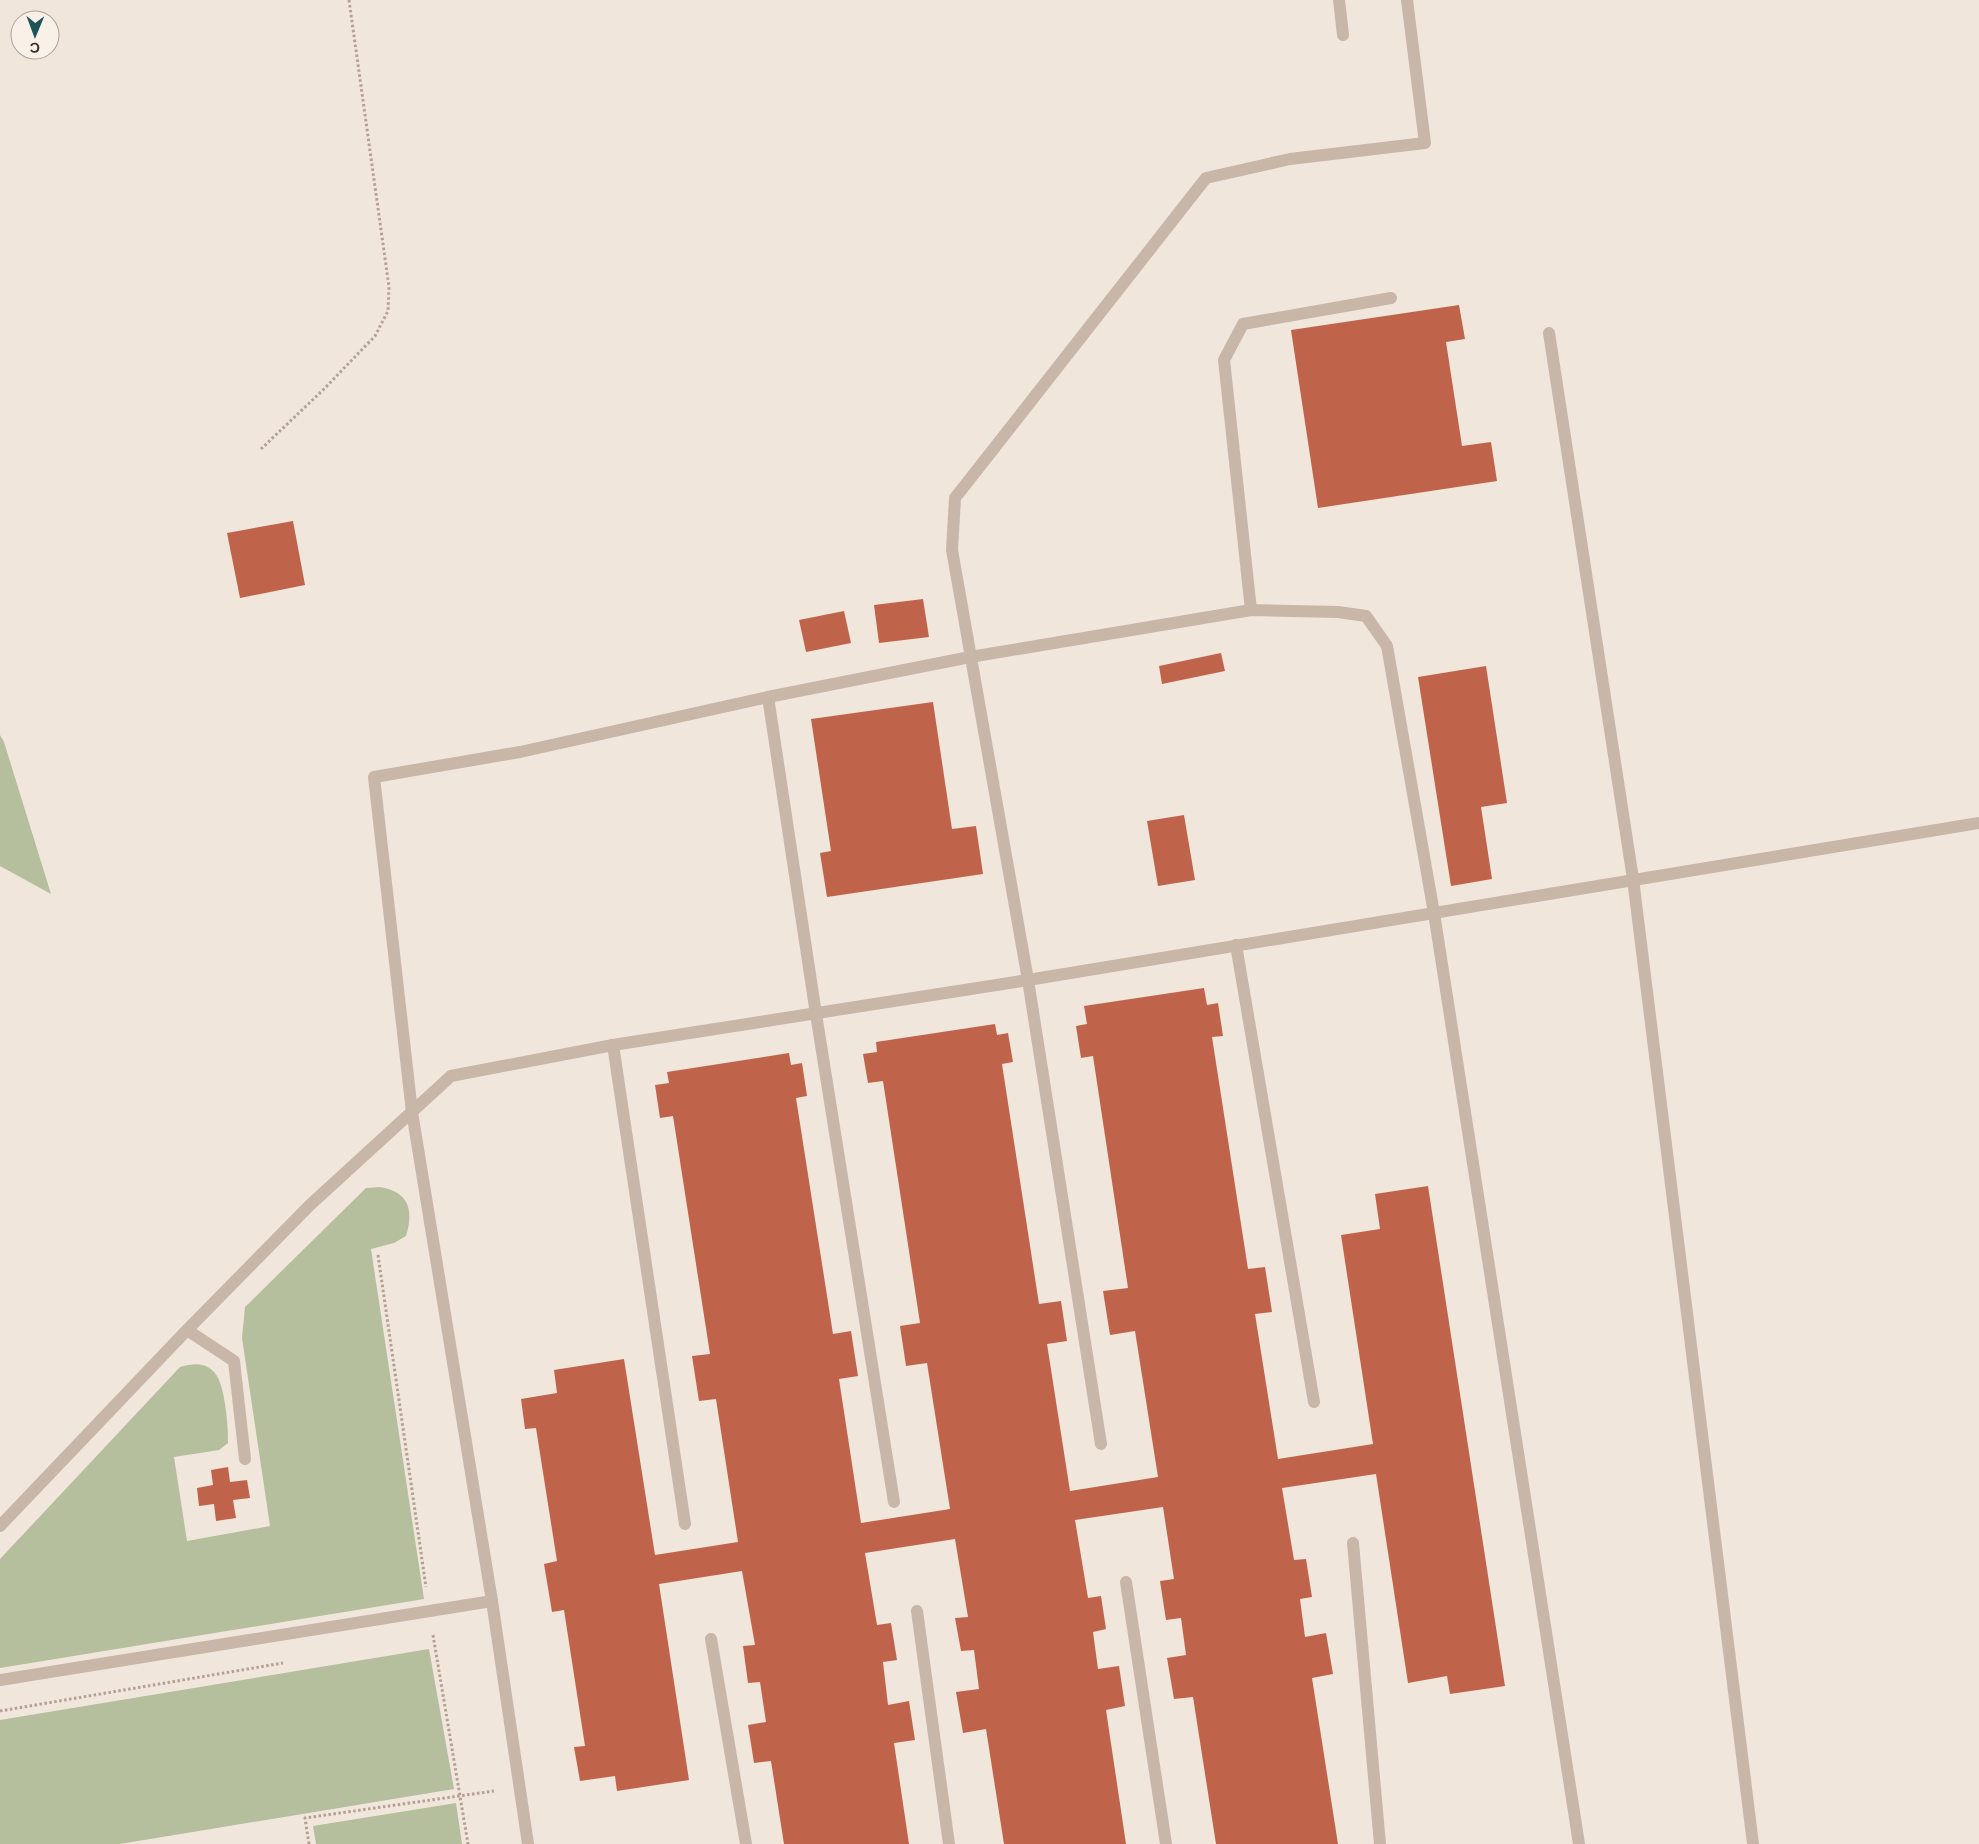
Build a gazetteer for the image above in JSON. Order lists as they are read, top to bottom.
{
  "north": "bottom"
}
